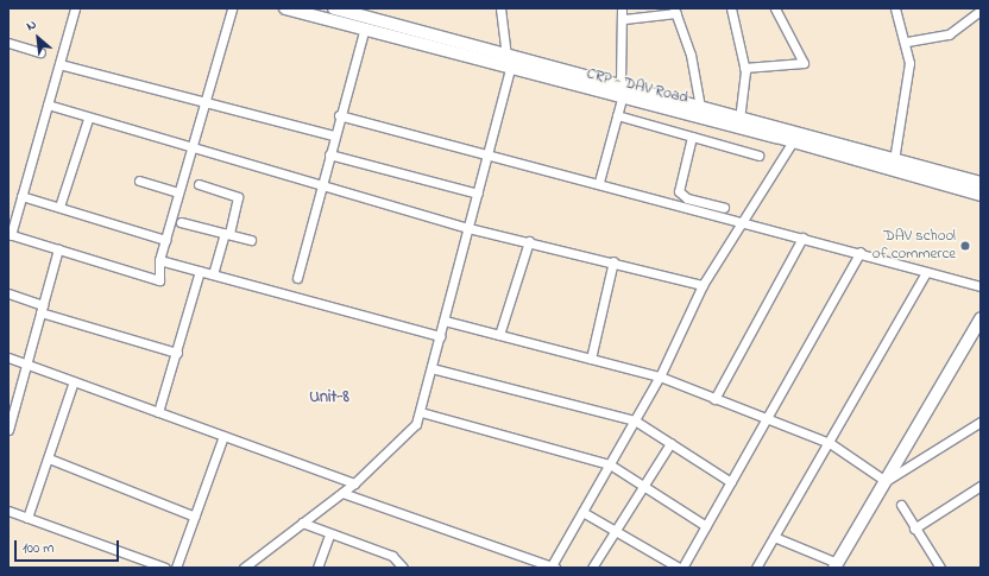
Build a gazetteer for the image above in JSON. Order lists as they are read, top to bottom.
{
  "streets": {
    "street": ["CRP - DAV Road"]
  },
  "districts": ["Unit-8"],
  "places": ["DAV school of commerce"],
  "scale_bar": "100 m",
  "north": "top left"
}
